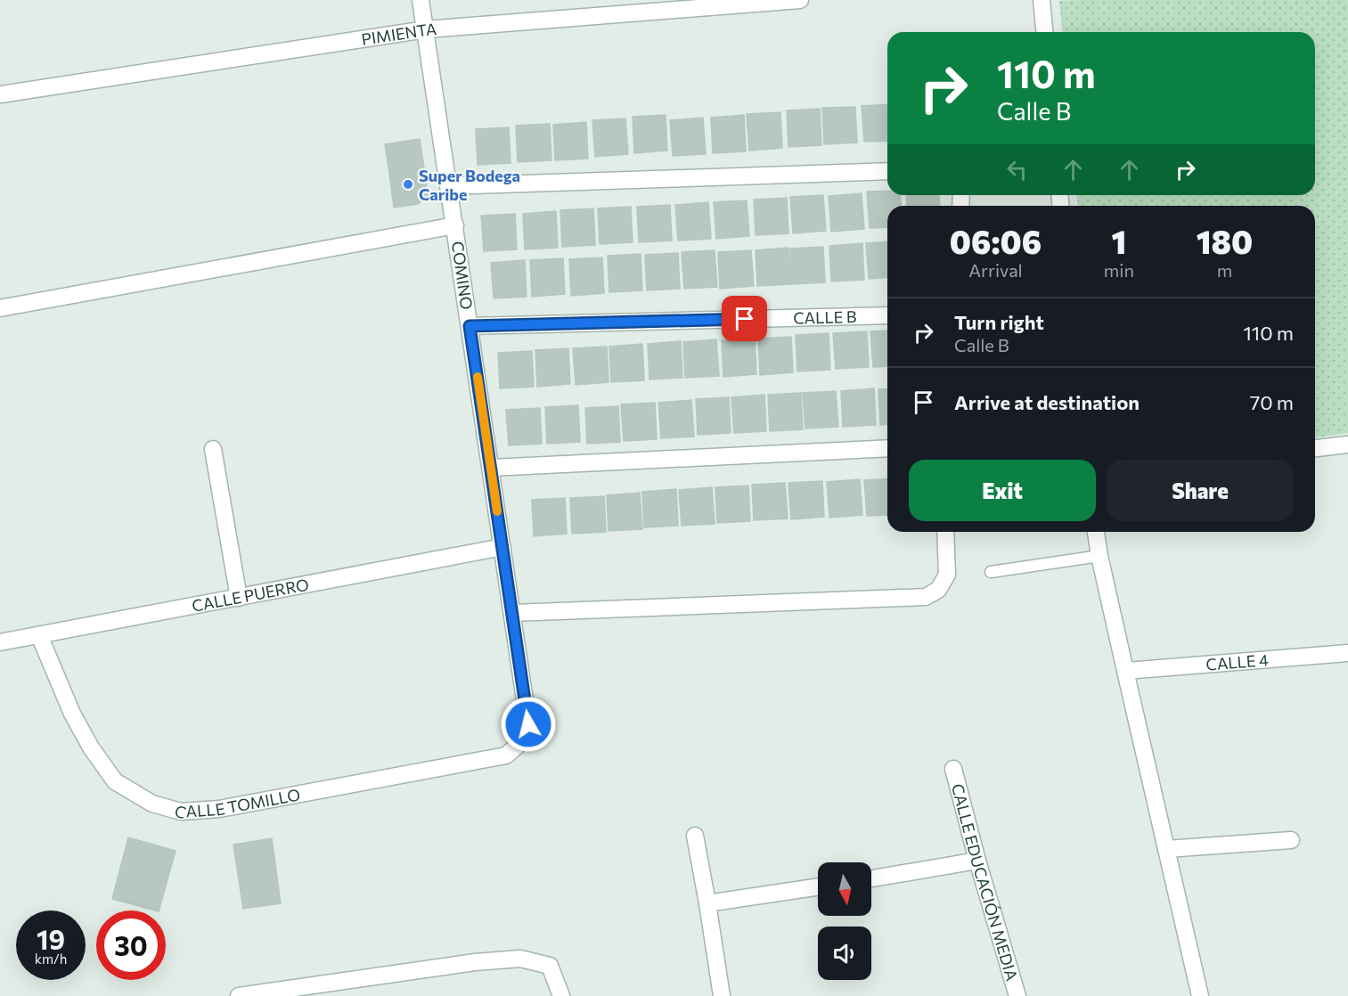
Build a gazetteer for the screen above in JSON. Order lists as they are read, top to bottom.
{
  "streets": {
    "street": [
      "PIMIENTA",
      "COMINO",
      "CALLE B",
      "CALLE PUERRO",
      "CALLE 4",
      "CALLE TOMILLO",
      "CALLE EDUCACIÓN MEDIA"
    ]
  },
  "crossings": [
    ["PIMIENTA", "COMINO"],
    ["COMINO", "CALLE B"],
    ["COMINO", "CALLE PUERRO"],
    ["COMINO", "CALLE TOMILLO"],
    ["CALLE PUERRO", "CALLE TOMILLO"]
  ],
  "places": ["Super Bodega Caribe"],
  "north": "bottom",
  "page": {
    "turn": ["110 m", "Calle B"],
    "eta": [
      "06:06",
      "Arrival",
      "1",
      "min",
      "180",
      "m"
    ],
    "list": [
      {
        "name": "Turn right",
        "note": "Calle B",
        "value": "110 m"
      },
      {
        "name": "Arrive at destination",
        "value": "70 m"
      }
    ],
    "buttons": ["Exit", "Share"],
    "speed": "19 km/h",
    "limit": "30"
  }
}
